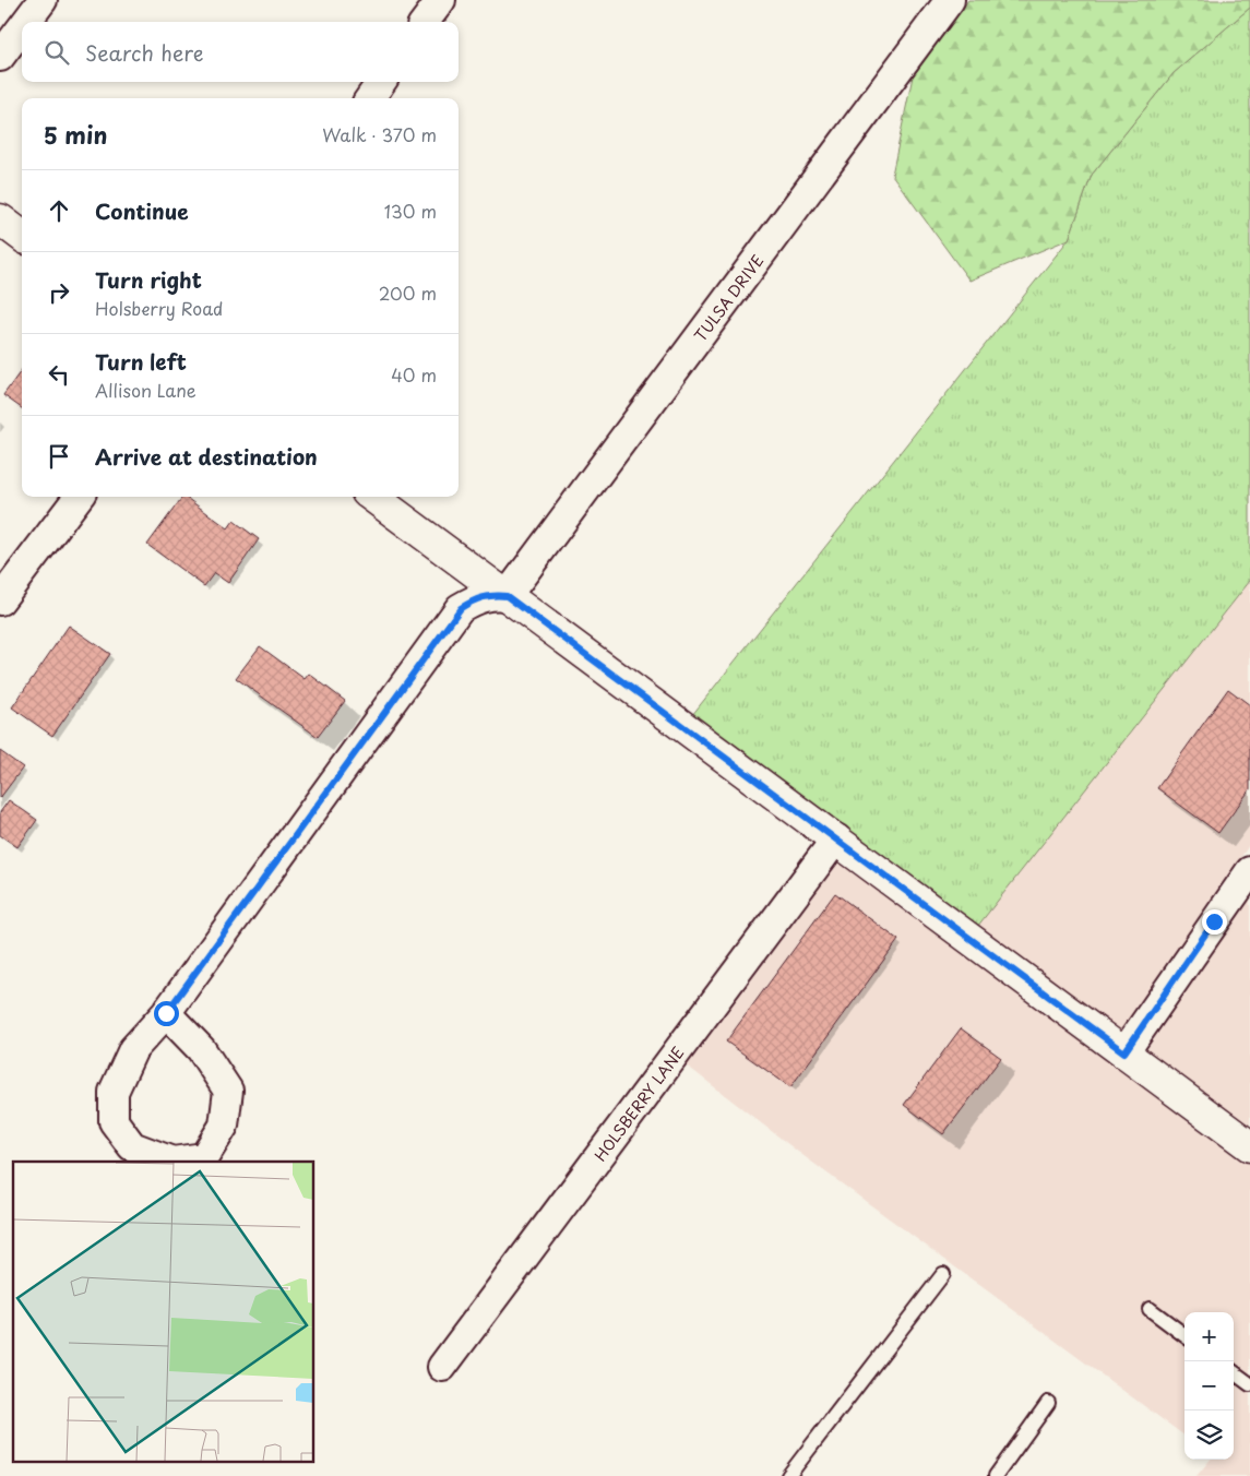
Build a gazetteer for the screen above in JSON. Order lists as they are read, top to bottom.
{
  "streets": {
    "street": ["TULSA DRIVE", "HOLSBERRY LANE"]
  },
  "page": {
    "search": "Search here",
    "heading": ["5 min", "Walk · 370 m"],
    "list": [
      ["Continue", "130 m"],
      ["Turn right", "Holsberry Road", "200 m"],
      ["Turn left", "Allison Lane", "40 m"],
      "Arrive at destination"
    ],
    "map_buttons": ["+", "−"]
  }
}
